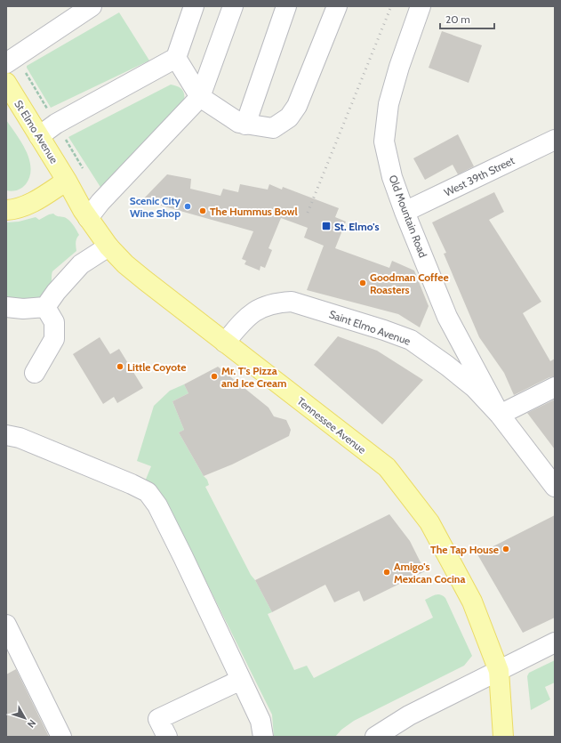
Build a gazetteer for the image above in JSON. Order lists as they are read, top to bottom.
{
  "streets": {
    "main road": ["St Elmo Avenue", "Tennessee Avenue"],
    "street": ["West 39th Street", "Old Mountain Road", "Saint Elmo Avenue"]
  },
  "crossings": [
    ["St Elmo Avenue", "Tennessee Avenue"],
    ["West 39th Street", "Old Mountain Road"],
    ["Old Mountain Road", "Saint Elmo Avenue"],
    ["Saint Elmo Avenue", "Tennessee Avenue"]
  ],
  "places": {
    "other": [
      "Scenic City Wine Shop",
      "The Hummus Bowl",
      "Goodman Coffee Roasters",
      "Little Coyote",
      "Mr. T's Pizza and Ice Cream",
      "The Tap House",
      "Amigo's Mexican Cocina"
    ],
    "transit": ["St. Elmo's"]
  },
  "scale_bar": "20 m",
  "north": "bottom right"
}
